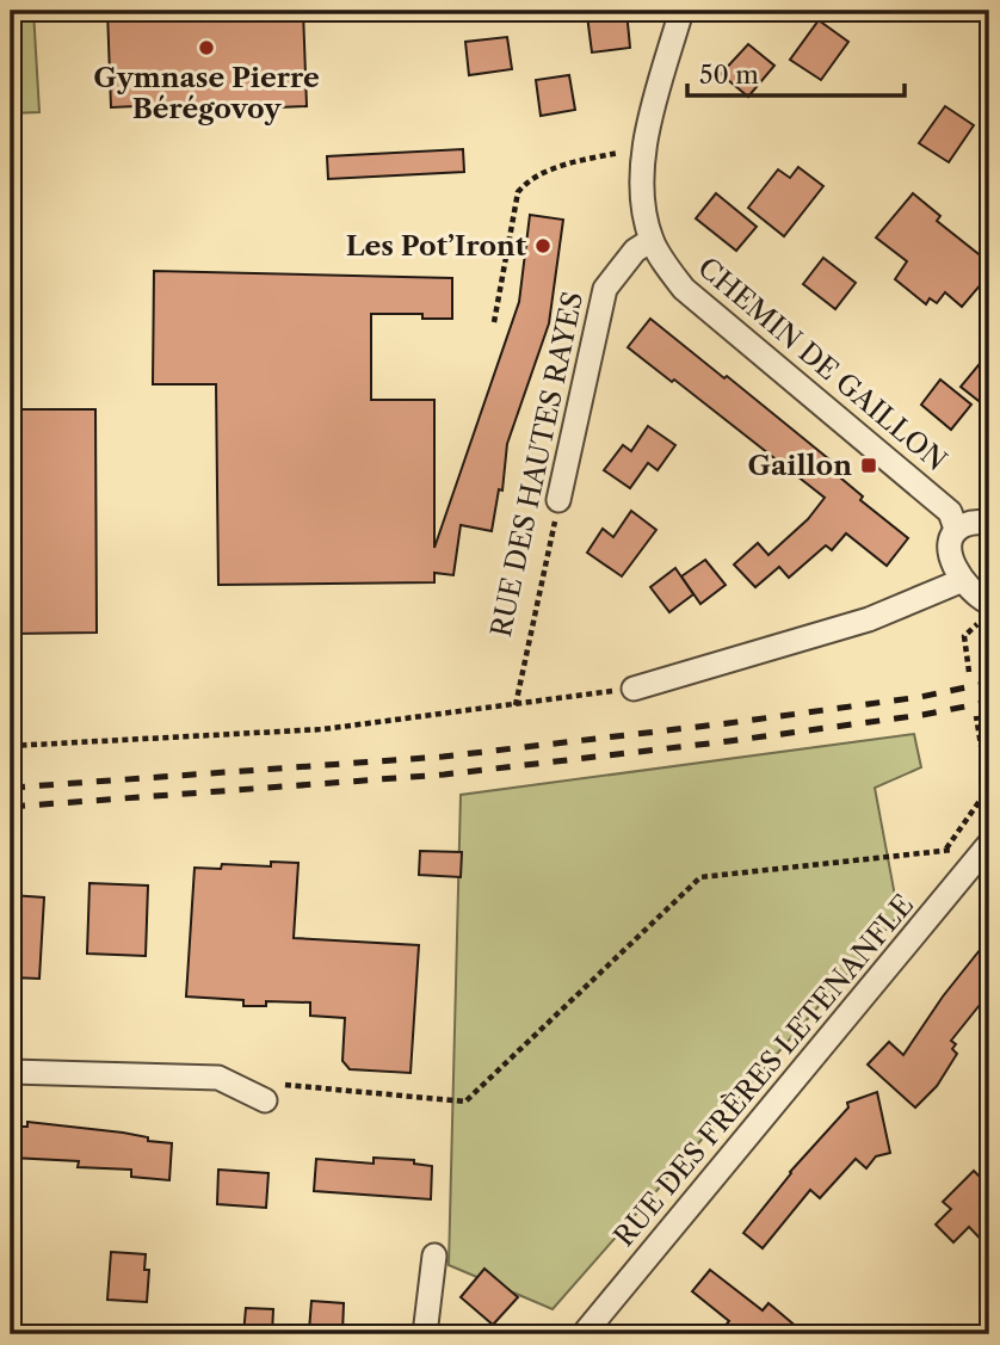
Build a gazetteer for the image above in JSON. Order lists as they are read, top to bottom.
{
  "streets": {
    "street": ["CHEMIN DE GAILLON", "RUE DES HAUTES RAYES", "RUE DES FRÈRES LETENANFLE"]
  },
  "crossings": [
    ["CHEMIN DE GAILLON", "RUE DES HAUTES RAYES"]
  ],
  "places": {
    "other": ["Gymnase Pierre Bérégovoy", "Les Pot’Iront"],
    "transit": ["Gaillon"]
  },
  "scale_bar": "50 m"
}
